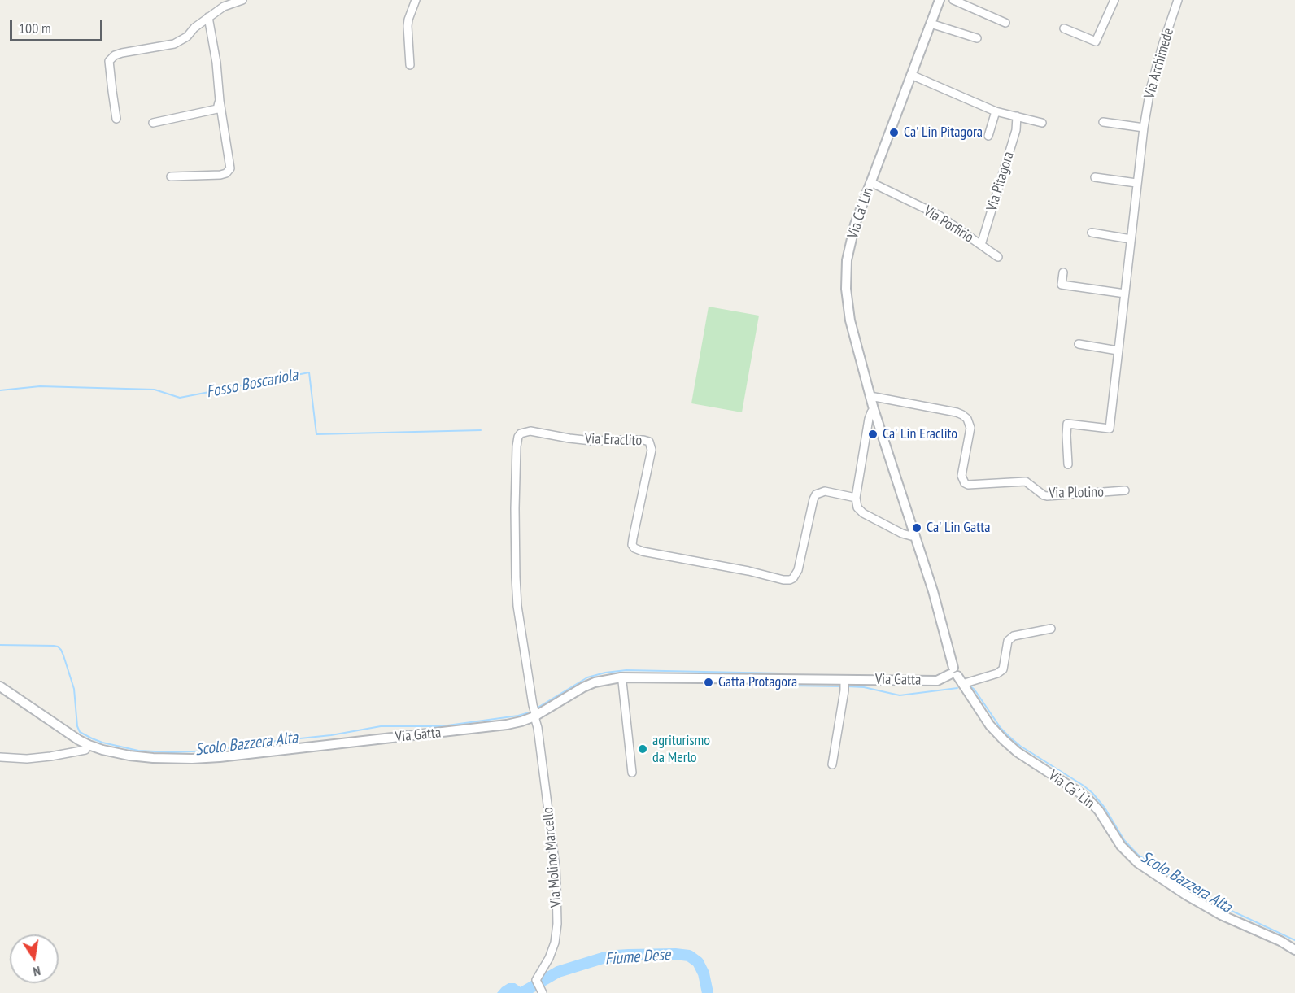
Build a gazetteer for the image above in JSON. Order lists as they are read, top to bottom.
{
  "streets": {
    "street": [
      "Via Archimede",
      "Via Pitagora",
      "Via Ca' Lin",
      "Via Porfirio",
      "Via Eraclito",
      "Via Plotino",
      "Via Gatta",
      "Via Molino Marcello"
    ]
  },
  "crossings": [
    ["Via Pitagora", "Via Porfirio"],
    ["Via Ca' Lin", "Via Porfirio"],
    ["Via Ca' Lin", "Via Plotino"],
    ["Via Ca' Lin", "Via Gatta"],
    ["Via Eraclito", "Via Gatta"],
    ["Via Eraclito", "Via Molino Marcello"],
    ["Via Gatta", "Via Molino Marcello"]
  ],
  "water": ["Fosso Boscariola", "Scolo Bazzera Alta", "Fiume Dese"],
  "places": [
    "Ca' Lin Pitagora",
    "Ca' Lin Eraclito",
    "Ca' Lin Gatta",
    "Gatta Protagora",
    "agriturismo da Merlo"
  ],
  "scale_bar": "100 m",
  "north": "bottom"
}
